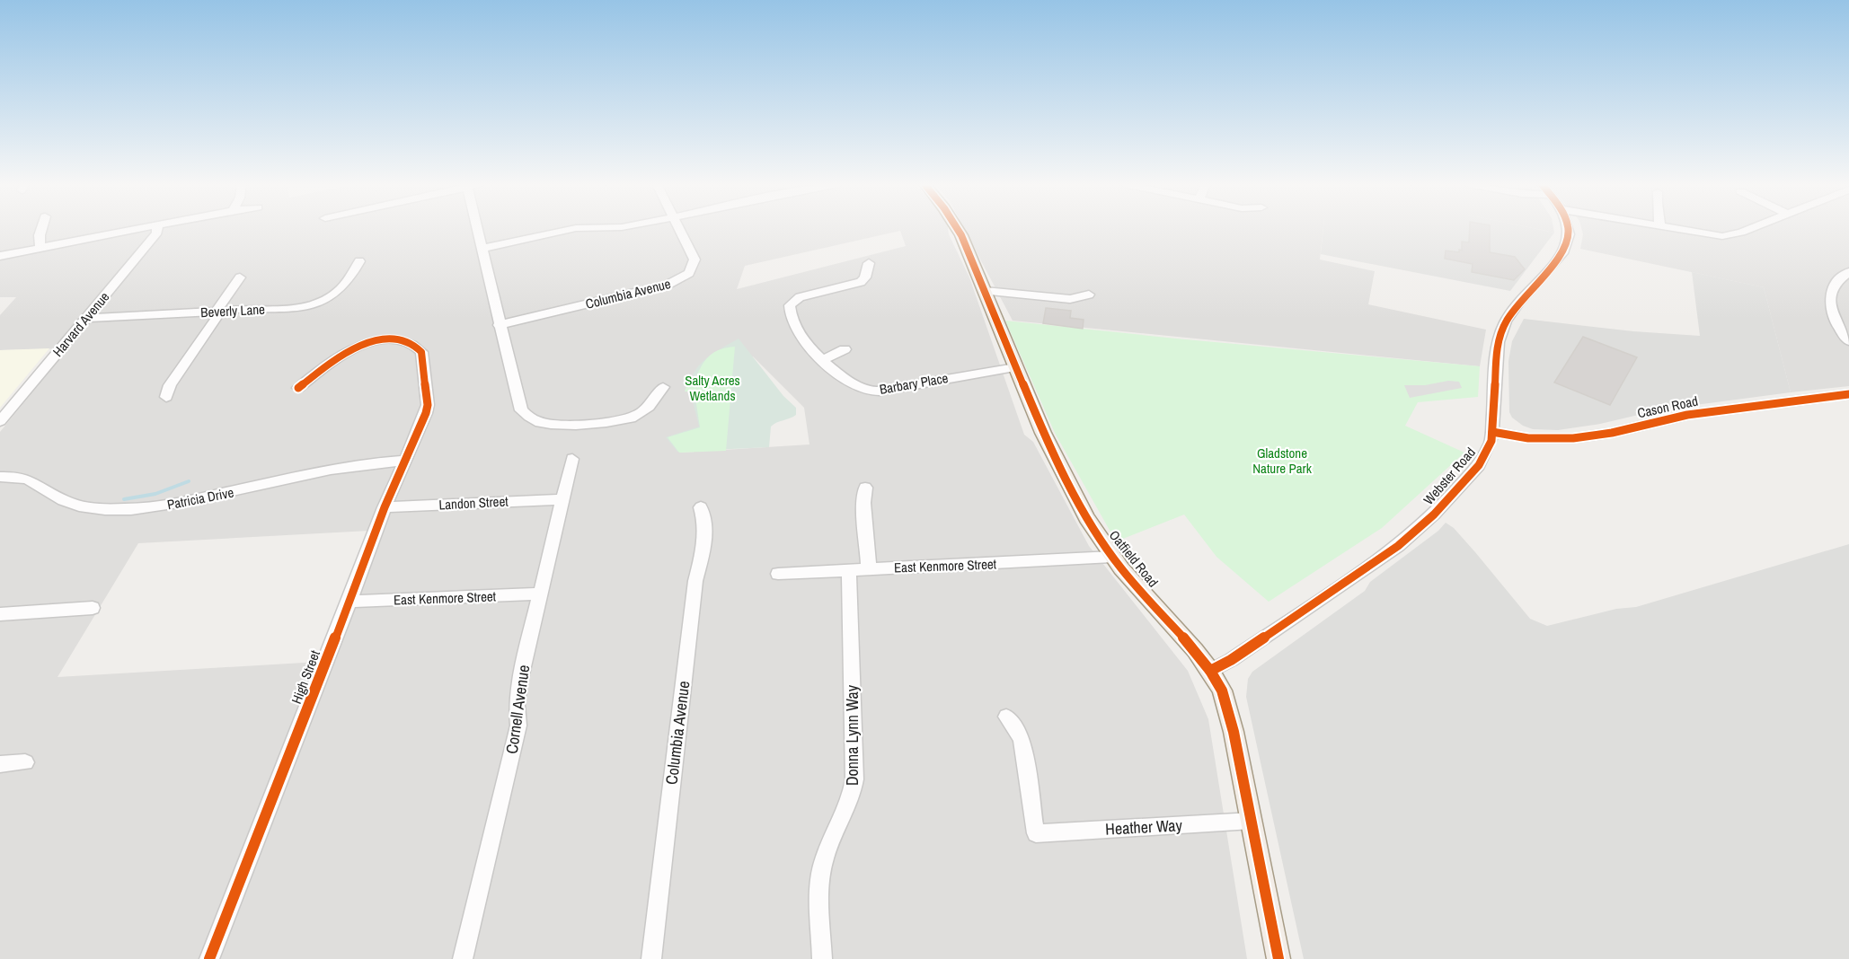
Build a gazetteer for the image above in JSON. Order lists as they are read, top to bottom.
{
  "streets": {
    "main road": ["Oatfield Road"],
    "street": [
      "Columbia Avenue",
      "Beverly Lane",
      "Harvard Avenue",
      "Barbary Place",
      "Cason Road",
      "Webster Road",
      "Patricia Drive",
      "Landon Street",
      "East Kenmore Street",
      "High Street",
      "Cornell Avenue",
      "Donna Lynn Way",
      "Heather Way"
    ]
  },
  "crossings": [
    ["Beverly Lane", "Harvard Avenue"],
    ["Barbary Place", "Oatfield Road"],
    ["Cason Road", "Webster Road"],
    ["Webster Road", "Oatfield Road"],
    ["Patricia Drive", "High Street"],
    ["Landon Street", "High Street"],
    ["Landon Street", "Cornell Avenue"],
    ["Oatfield Road", "East Kenmore Street"],
    ["Oatfield Road", "Heather Way"],
    ["East Kenmore Street", "High Street"],
    ["East Kenmore Street", "Cornell Avenue"],
    ["East Kenmore Street", "Donna Lynn Way"]
  ],
  "parks": ["Salty Acres Wetlands", "Gladstone Nature Park"]
}
